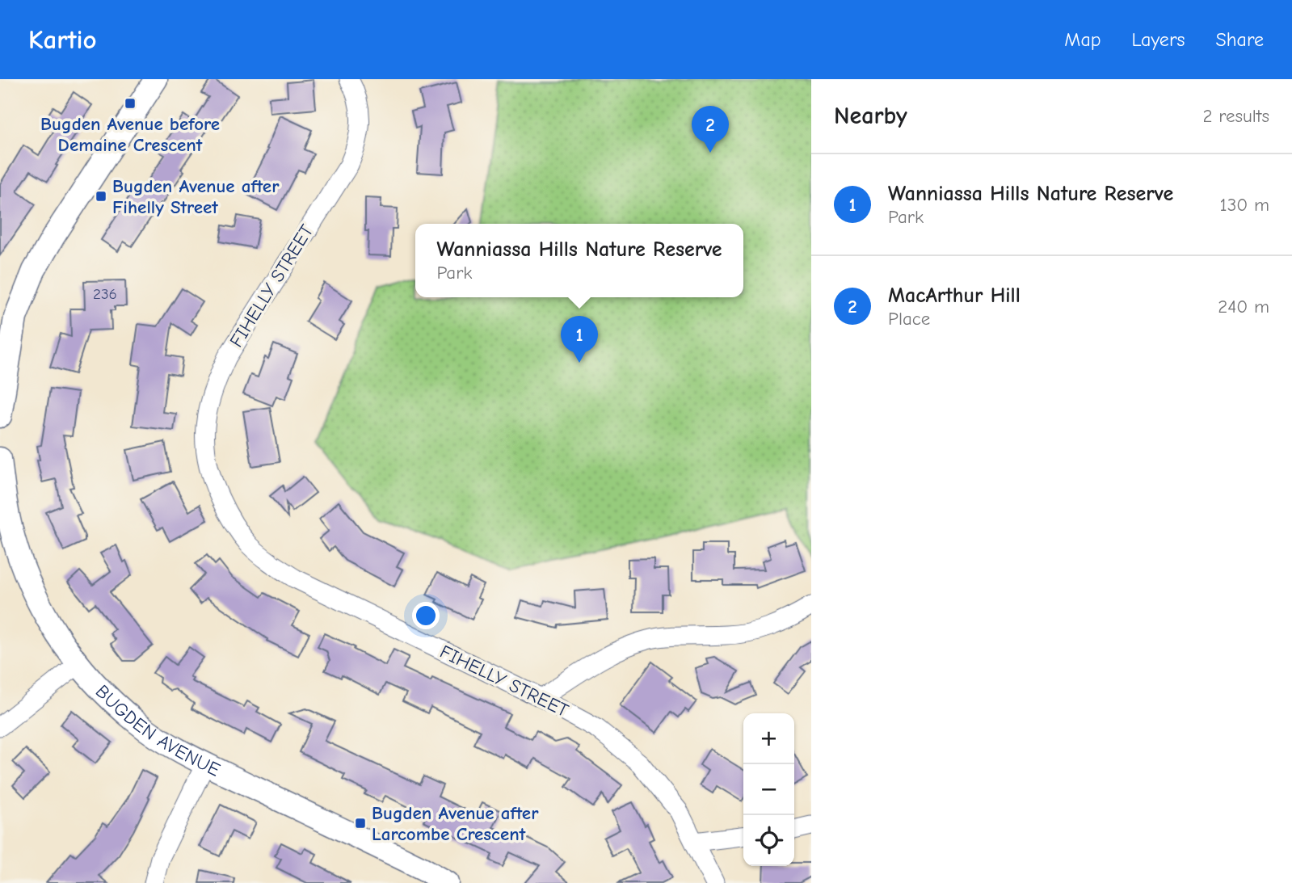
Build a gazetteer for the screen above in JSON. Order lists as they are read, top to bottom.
{
  "streets": {
    "street": ["FIHELLY STREET", "BUGDEN AVENUE"]
  },
  "places": {
    "transit": ["Bugden Avenue before Demaine Crescent", "Bugden Avenue after Fihelly Street", "Bugden Avenue after Larcombe Crescent"]
  },
  "house_numbers": ["236"],
  "page": {
    "header": "Kartio",
    "nav": ["Map", "Layers", "Share"],
    "heading": ["Nearby", "2 results"],
    "pins": ["2", "1"],
    "list": [
      {
        "mark": "1",
        "name": "Wanniassa Hills Nature Reserve",
        "note": "Park",
        "value": "130 m"
      },
      {
        "mark": "2",
        "name": "MacArthur Hill",
        "note": "Place",
        "value": "240 m"
      }
    ],
    "popup": ["Wanniassa Hills Nature Reserve", "Park"],
    "map_buttons": ["+", "−"]
  }
}
